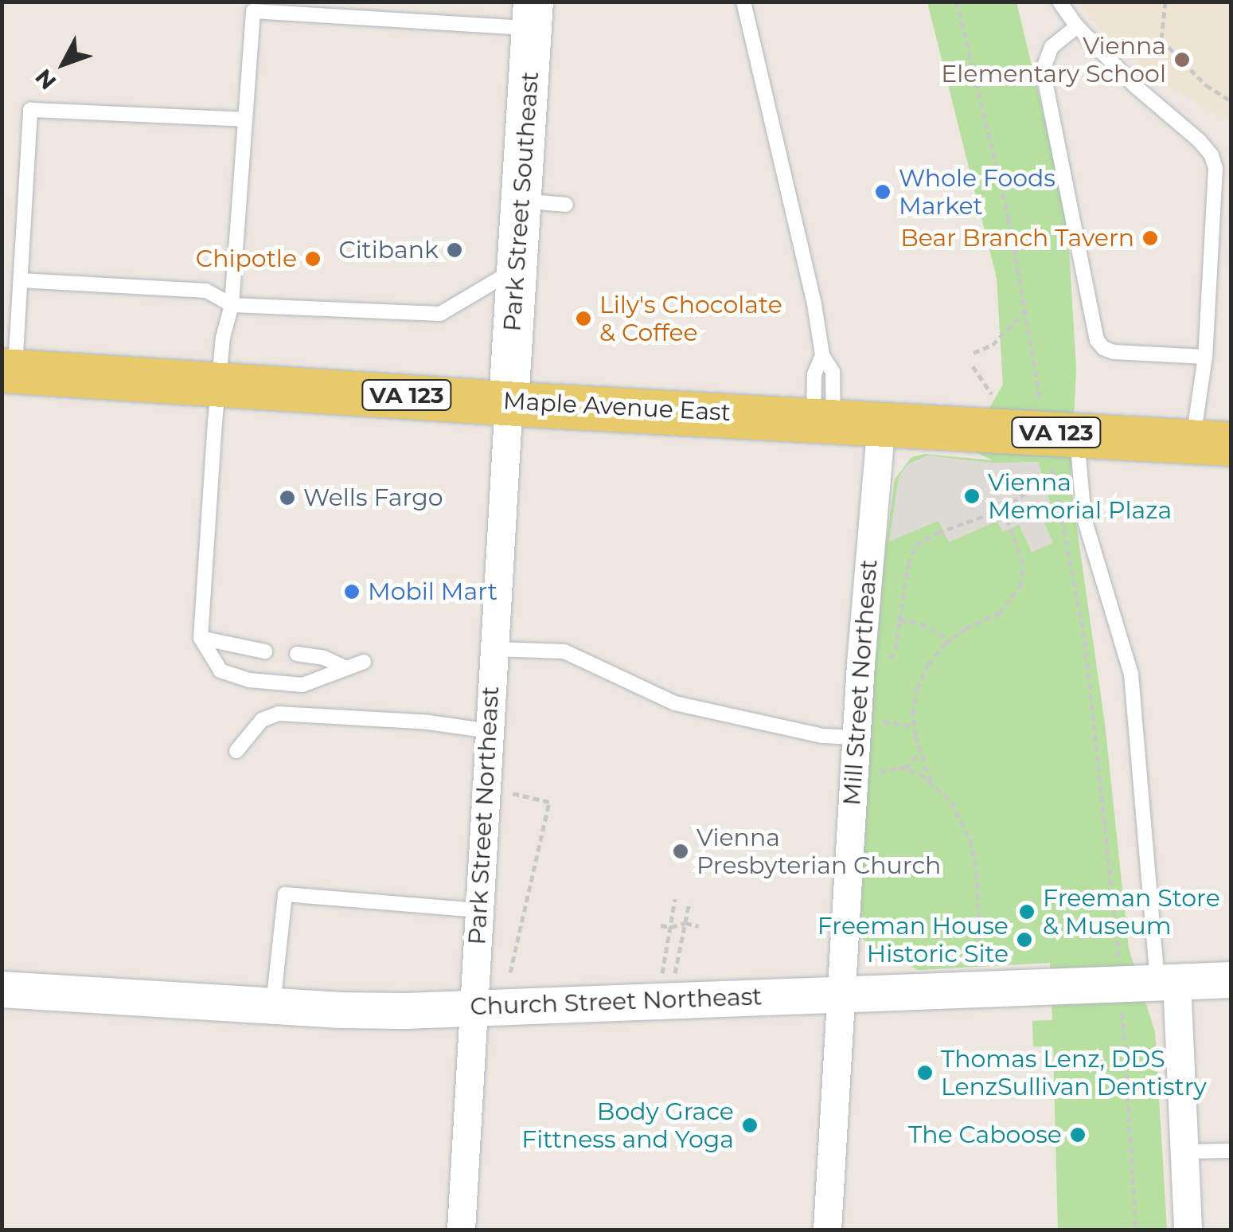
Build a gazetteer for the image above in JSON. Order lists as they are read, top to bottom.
{
  "streets": {
    "main road": ["Park Street Southeast", "VA 123", "Maple Avenue East"],
    "street": ["Mill Street Northeast", "Park Street Northeast", "Church Street Northeast"]
  },
  "crossings": [
    ["Park Street Southeast", "Maple Avenue East"],
    ["Park Street Southeast", "Park Street Northeast"],
    ["Maple Avenue East", "Mill Street Northeast"],
    ["Maple Avenue East", "Park Street Northeast"],
    ["Mill Street Northeast", "Church Street Northeast"],
    ["Park Street Northeast", "Church Street Northeast"]
  ],
  "places": [
    "Vienna Elementary School",
    "Whole Foods Market",
    "Bear Branch Tavern",
    "Citibank",
    "Chipotle",
    "Lily's Chocolate & Coffee",
    "Vienna Memorial Plaza",
    "Wells Fargo",
    "Mobil Mart",
    "Vienna Presbyterian Church",
    "Freeman Store & Museum",
    "Freeman House Historic Site",
    "Thomas Lenz, DDS LenzSullivan Dentistry",
    "Body Grace Fittness and Yoga",
    "The Caboose"
  ],
  "north": "bottom left"
}
